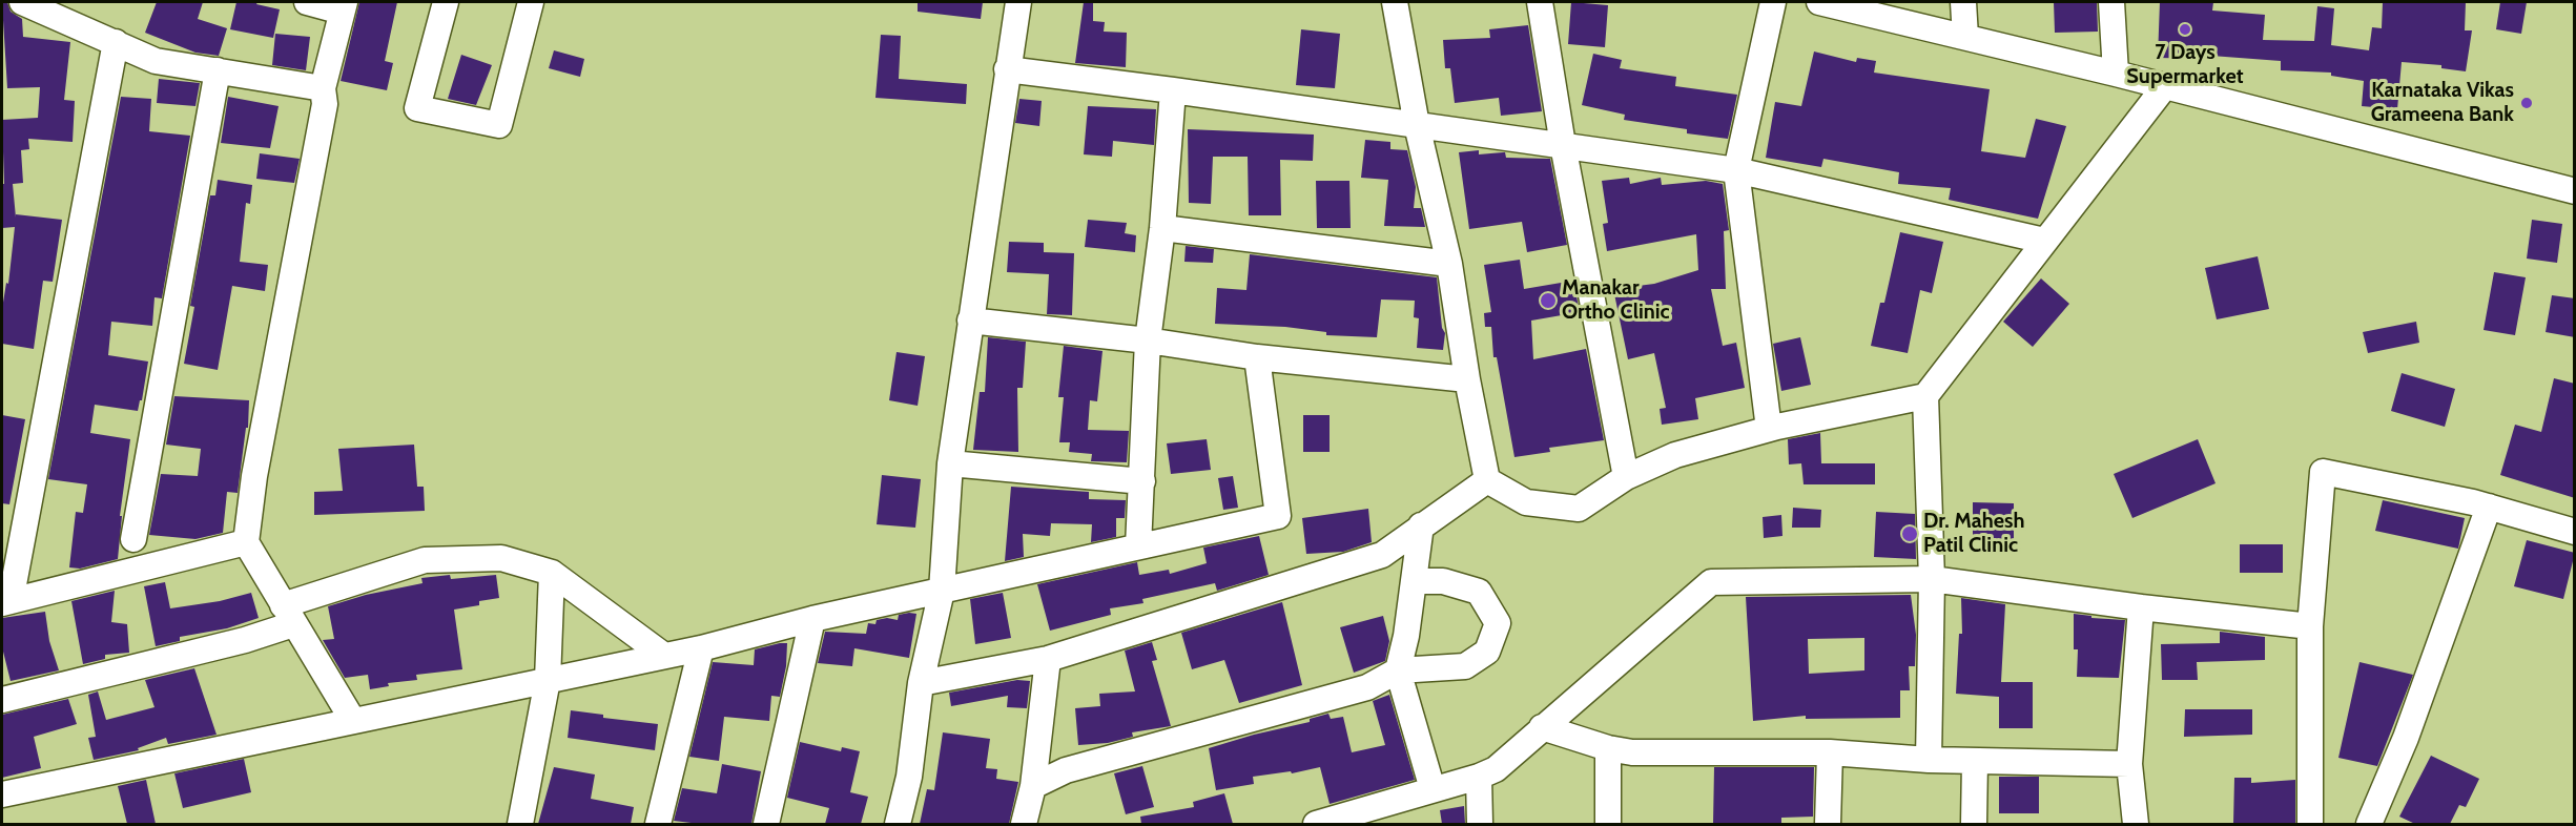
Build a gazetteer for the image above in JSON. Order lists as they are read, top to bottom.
{
  "places": [
    "7 Days Supermarket",
    "Karnataka Vikas Grameena Bank",
    "Manakar Ortho Clinic",
    "Dr. Mahesh Patil Clinic"
  ]
}
